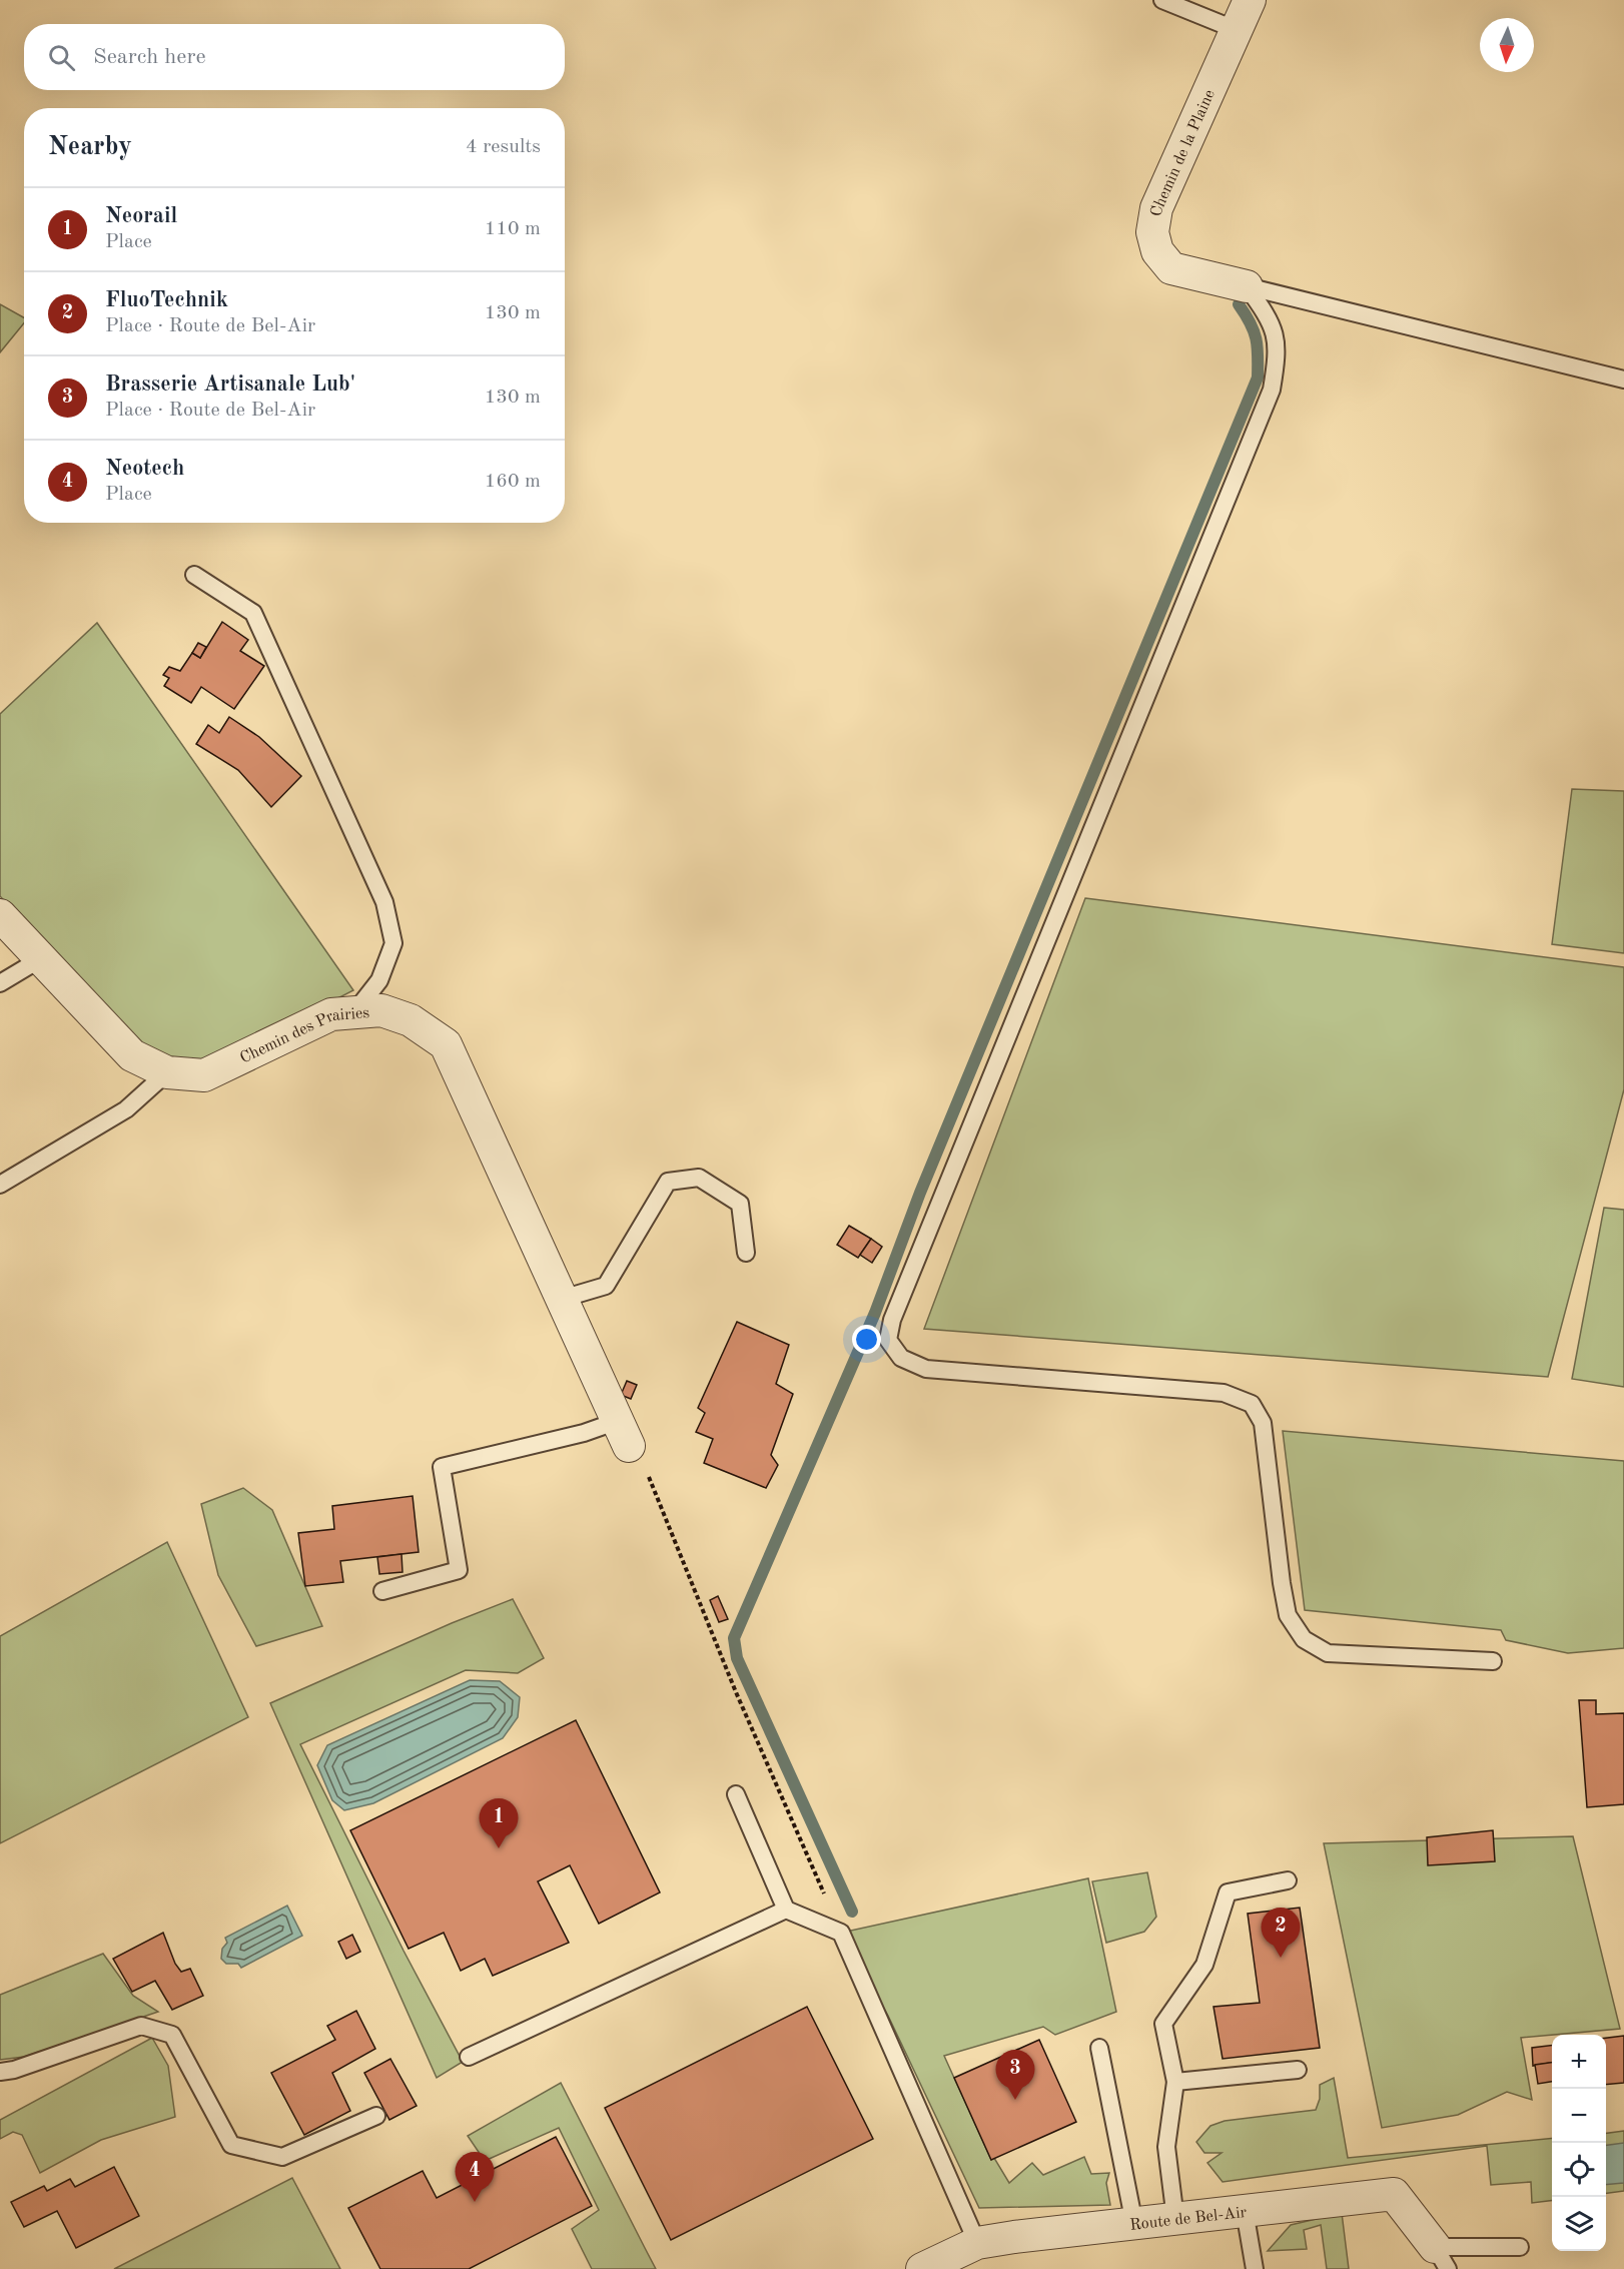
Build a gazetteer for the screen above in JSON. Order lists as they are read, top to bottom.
{
  "streets": {
    "street": ["Chemin de la Plaine", "Chemin des Prairies", "Route de Bel-Air"]
  },
  "north": "bottom",
  "page": {
    "search": "Search here",
    "heading": ["Nearby", "4 results"],
    "list": [
      {
        "mark": "1",
        "name": "Neorail",
        "note": "Place",
        "value": "110 m"
      },
      {
        "mark": "2",
        "name": "FluoTechnik",
        "note": "Place · Route de Bel-Air",
        "value": "130 m"
      },
      {
        "mark": "3",
        "name": "Brasserie Artisanale Lub'",
        "note": "Place · Route de Bel-Air",
        "value": "130 m"
      },
      {
        "mark": "4",
        "name": "Neotech",
        "note": "Place",
        "value": "160 m"
      }
    ],
    "pins": [
      "1",
      "2",
      "3",
      "4"
    ],
    "map_buttons": ["+", "−"]
  }
}
